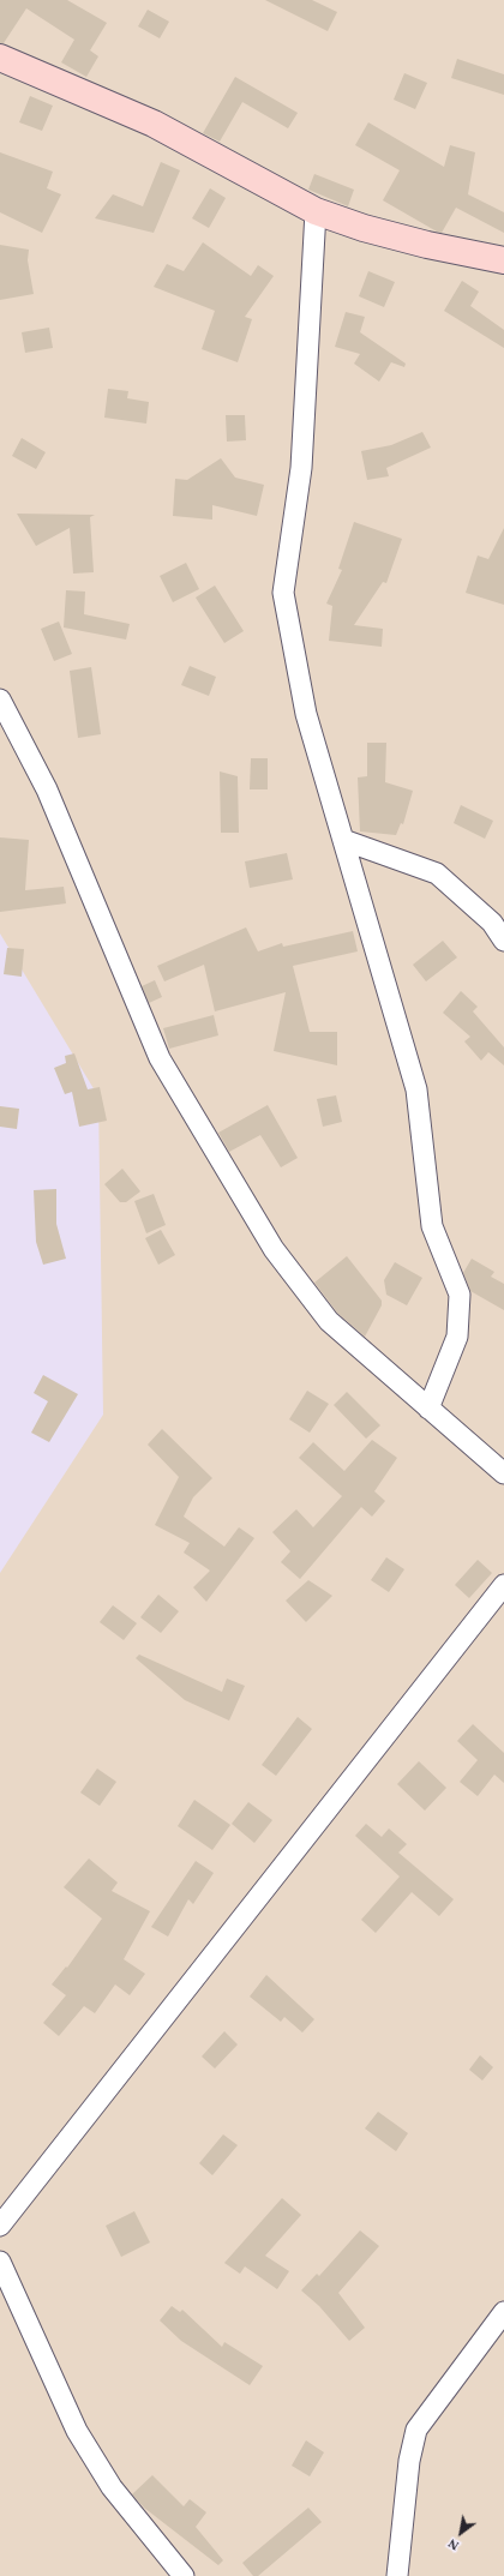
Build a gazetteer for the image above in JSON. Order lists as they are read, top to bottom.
{
  "north": "bottom left"
}
